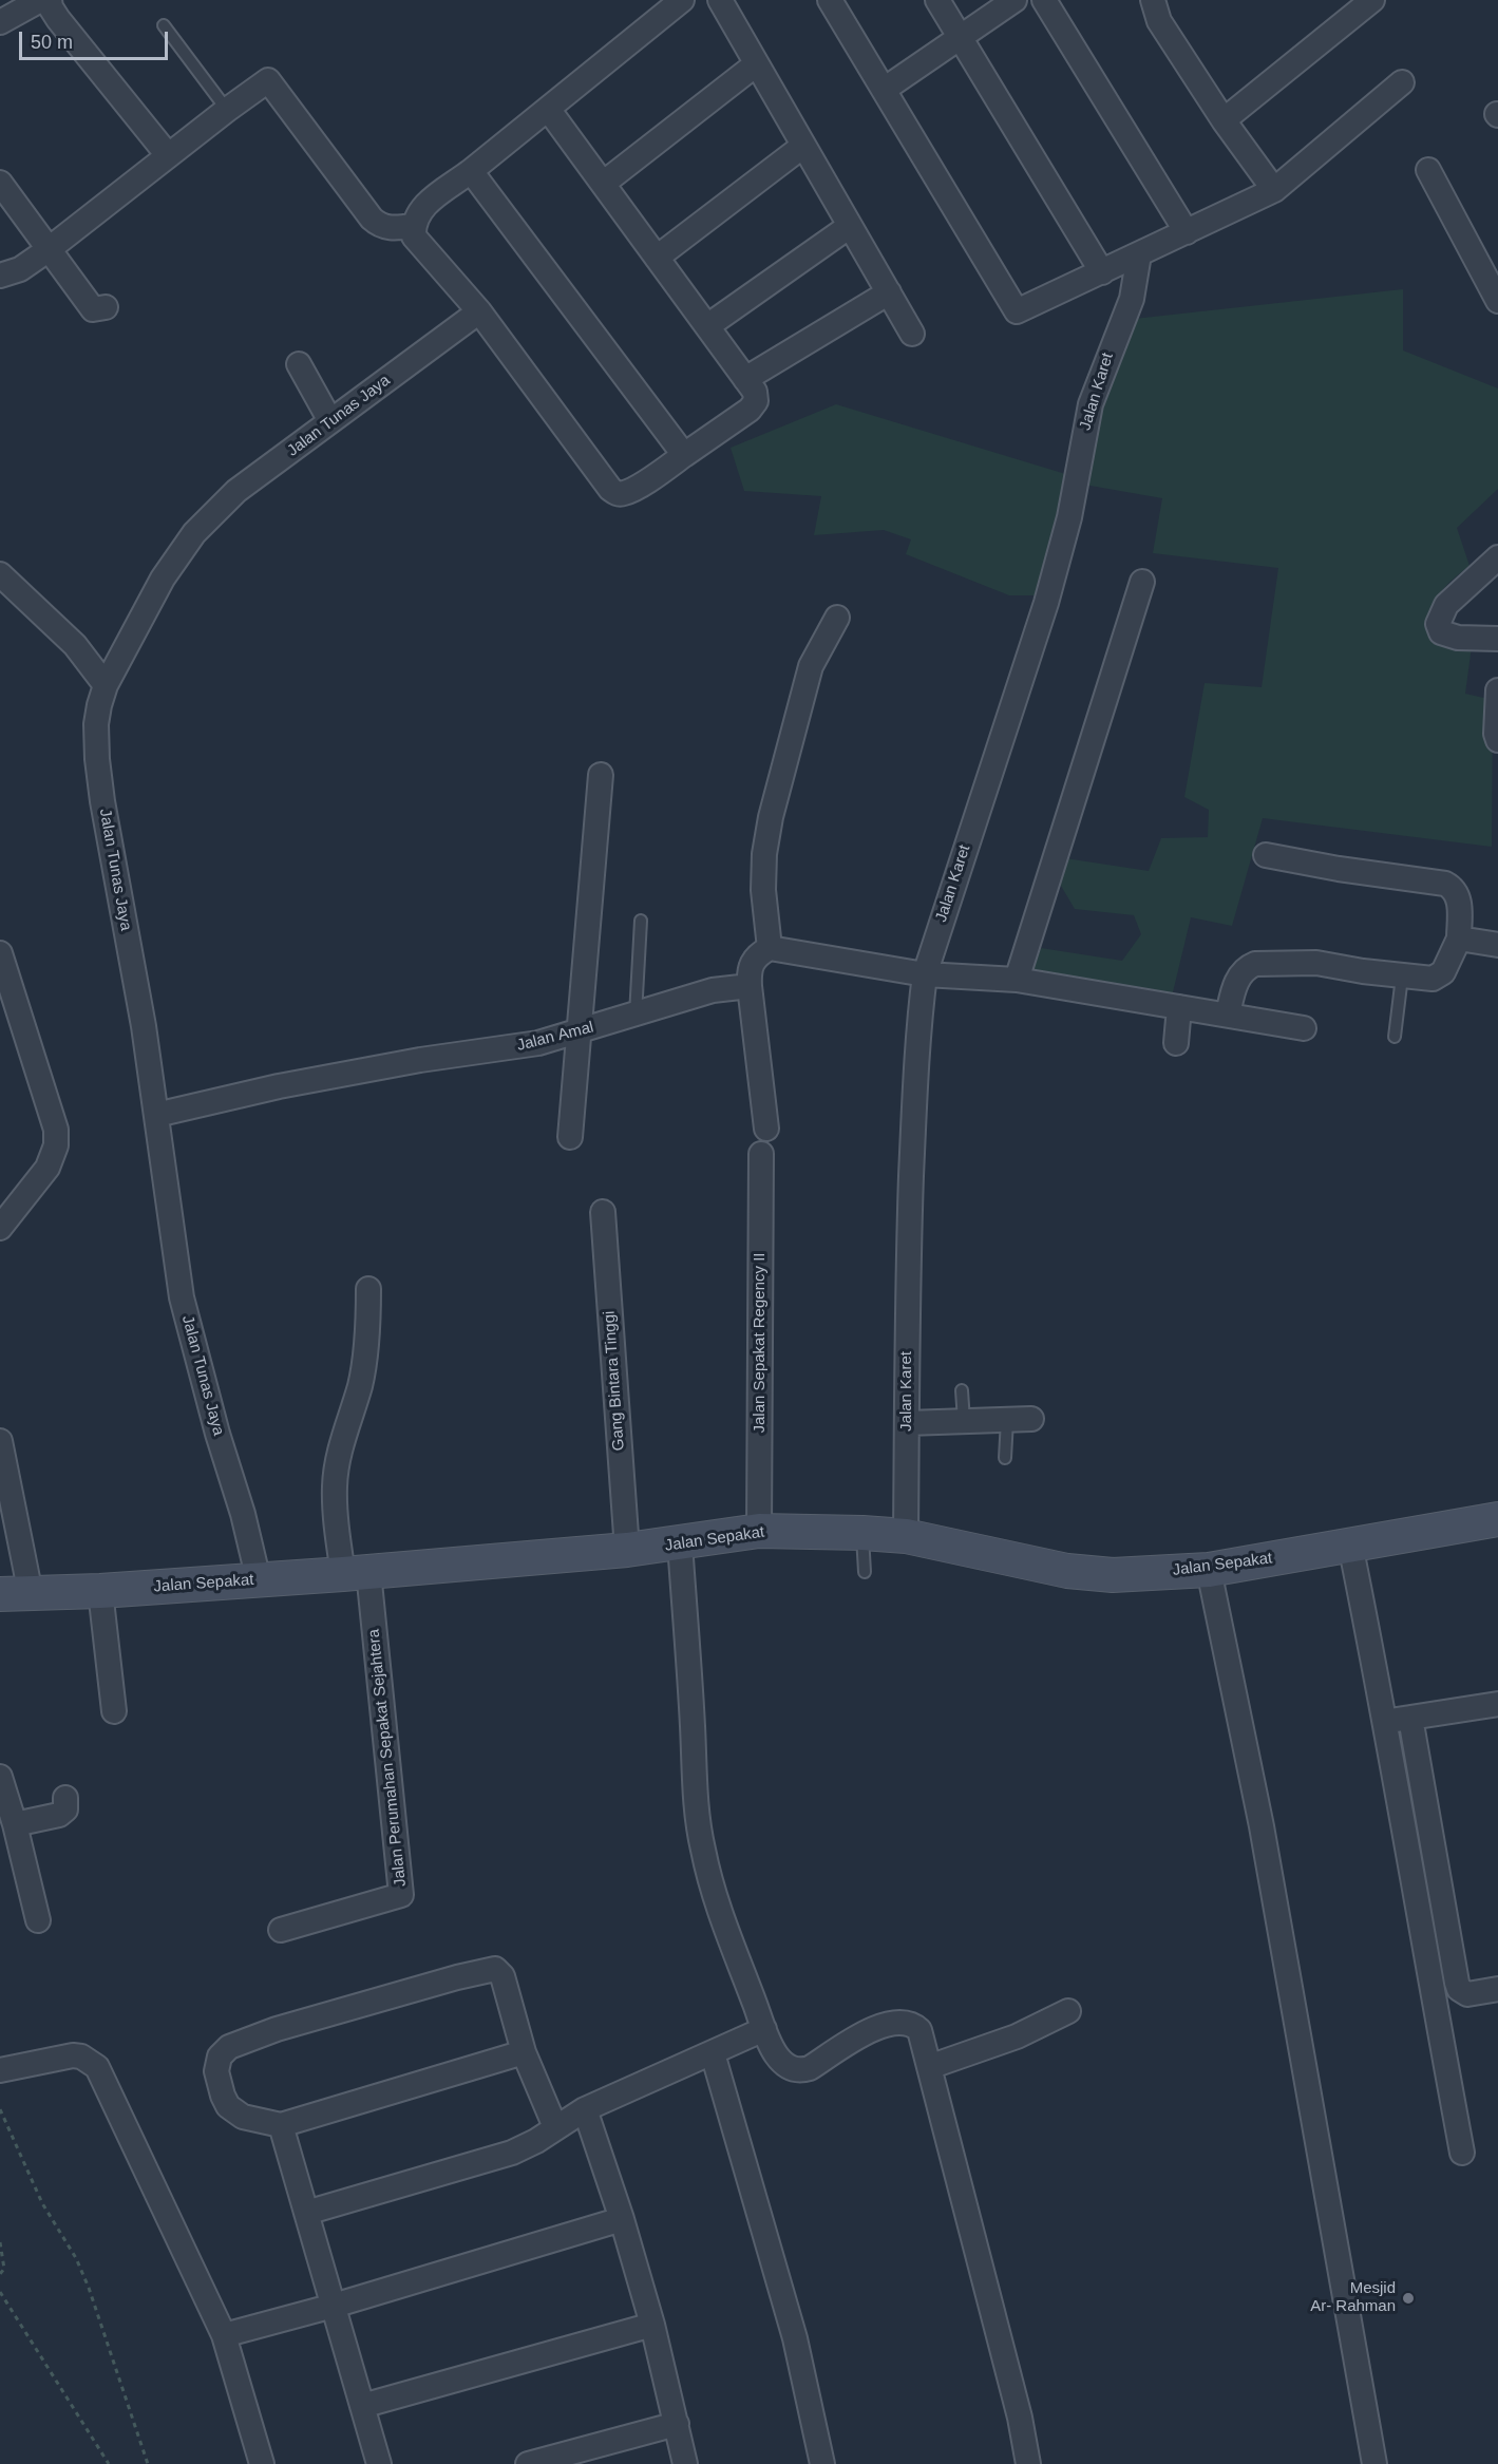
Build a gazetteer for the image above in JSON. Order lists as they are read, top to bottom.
{
  "streets": {
    "main road": ["Jalan Sepakat"],
    "street": [
      "Jalan Karet",
      "Jalan Tunas Jaya",
      "Jalan Amal",
      "Jalan Sepakat Regency II",
      "Gang Bintara Tinggi",
      "Jalan Perumahan Sepakat Sejahtera"
    ]
  },
  "crossings": [
    ["Jalan Karet", "Jalan Sepakat"],
    ["Jalan Tunas Jaya", "Jalan Amal"],
    ["Jalan Tunas Jaya", "Jalan Sepakat"],
    ["Jalan Sepakat Regency II", "Jalan Sepakat"],
    ["Gang Bintara Tinggi", "Jalan Sepakat"],
    ["Jalan Sepakat", "Jalan Perumahan Sepakat Sejahtera"]
  ],
  "places": ["Mesjid Ar- Rahman"],
  "scale_bar": "50 m"
}
